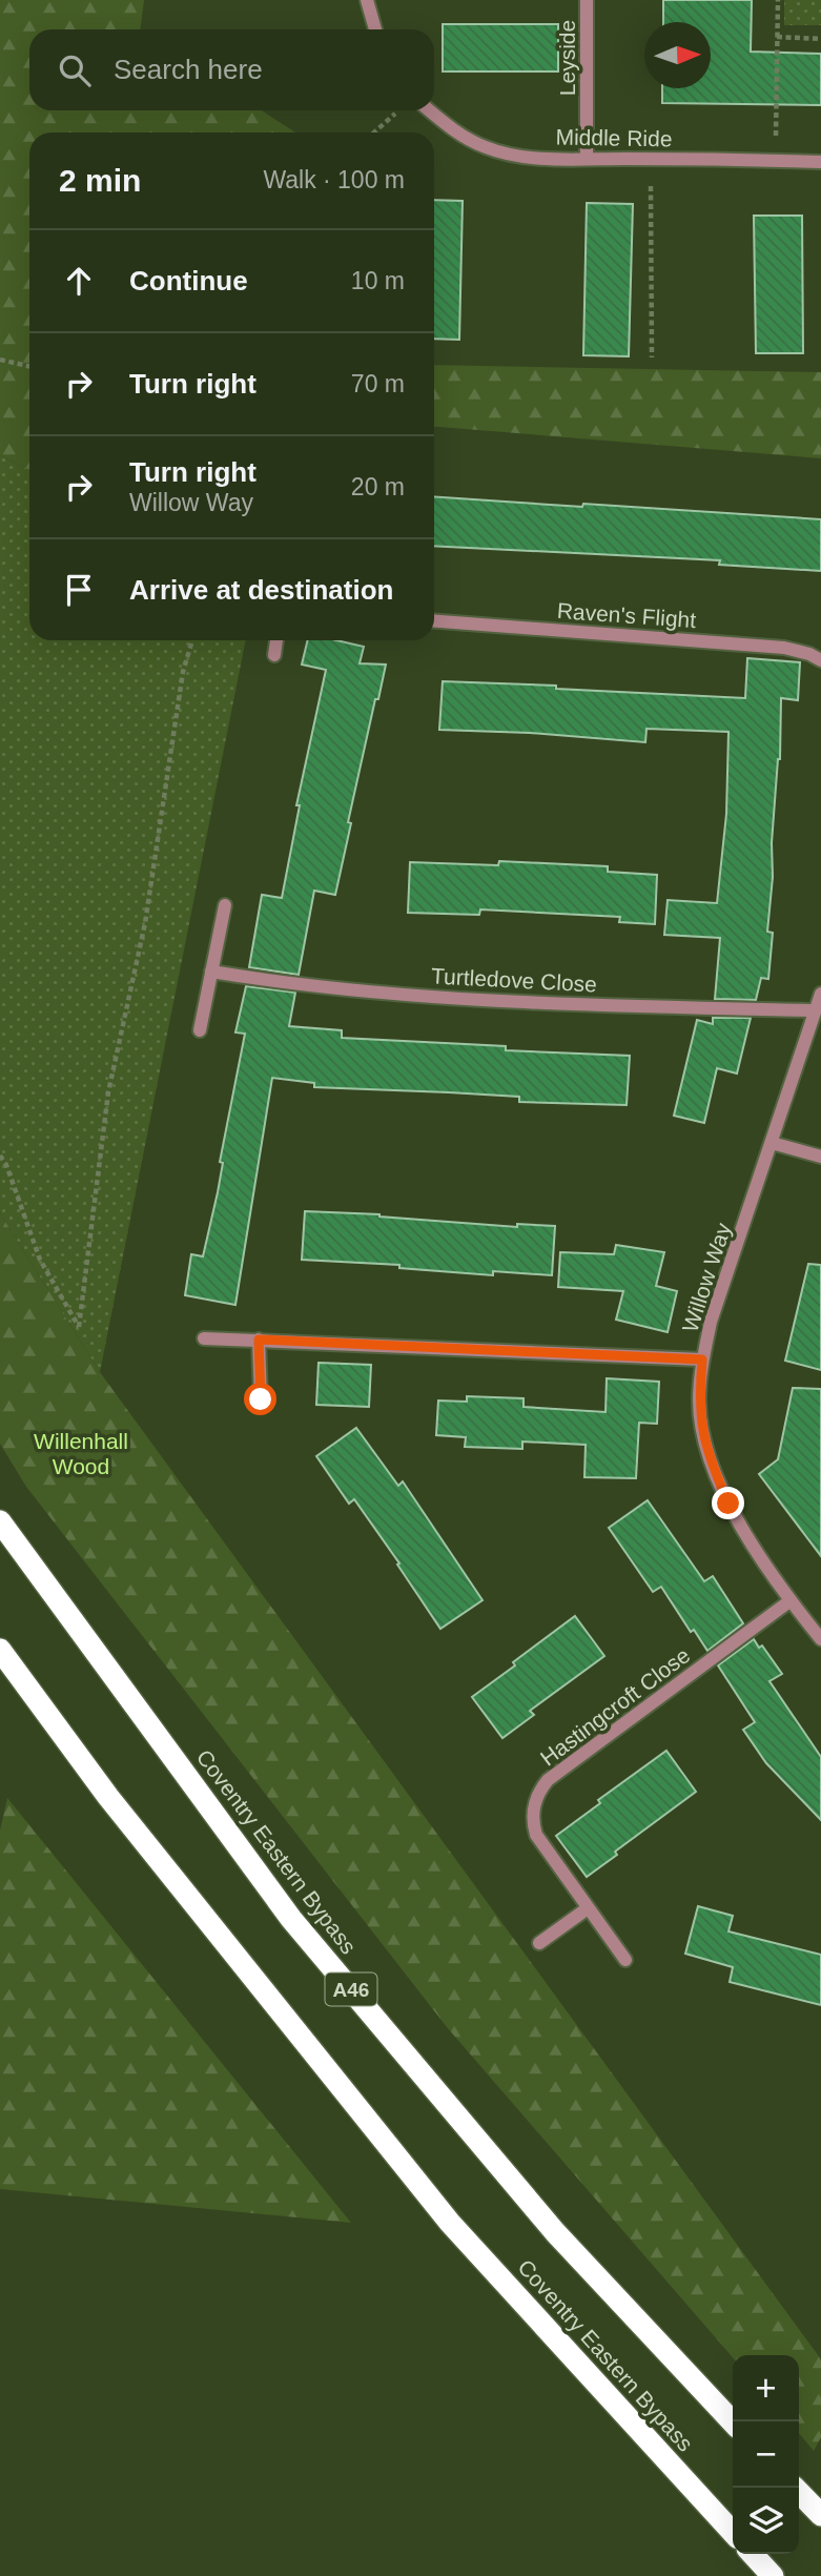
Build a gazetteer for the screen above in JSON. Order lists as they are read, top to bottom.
{
  "streets": {
    "highway": ["Coventry Eastern Bypass", "A46"],
    "street": [
      "Leyside",
      "Middle Ride",
      "Raven's Flight",
      "Turtledove Close",
      "Willow Way",
      "Hastingcroft Close"
    ]
  },
  "crossings": [
    ["Leyside", "Middle Ride"],
    ["Turtledove Close", "Willow Way"],
    ["Willow Way", "Hastingcroft Close"]
  ],
  "parks": ["Willenhall Wood"],
  "north": "right",
  "page": {
    "search": "Search here",
    "heading": ["2 min", "Walk · 100 m"],
    "list": [
      ["Continue", "10 m"],
      ["Turn right", "70 m"],
      ["Turn right", "Willow Way", "20 m"],
      "Arrive at destination"
    ],
    "map_buttons": ["+", "−"]
  }
}
